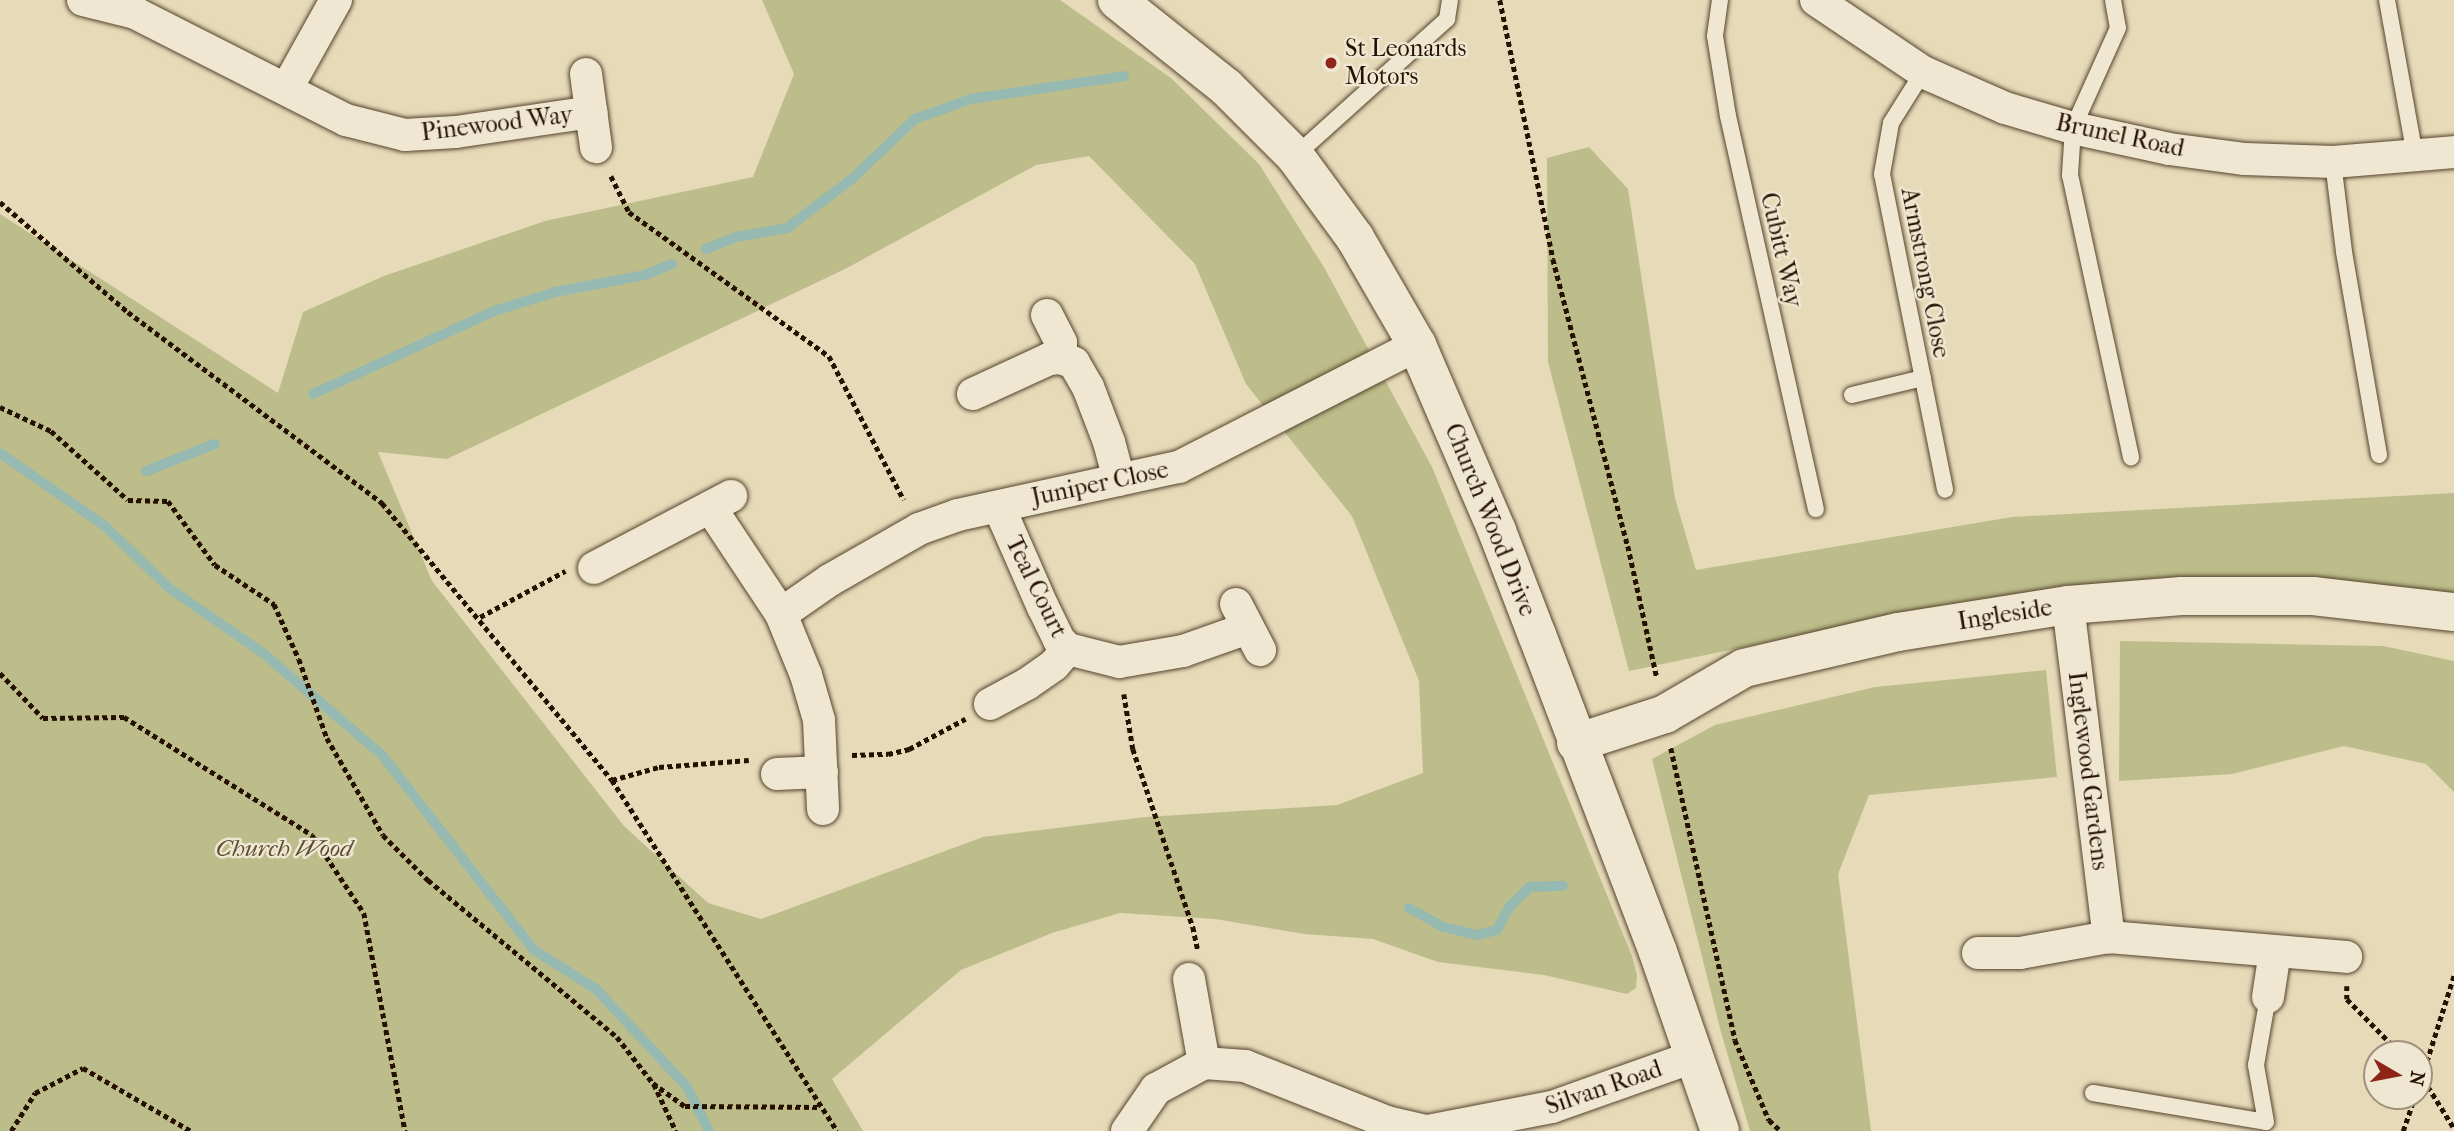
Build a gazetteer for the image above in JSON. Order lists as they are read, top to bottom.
{
  "streets": {
    "street": [
      "Pinewood Way",
      "Brunel Road",
      "Juniper Close",
      "Church Wood Drive",
      "Teal Court",
      "Ingleside",
      "Inglewood Gardens",
      "Silvan Road"
    ],
    "lane": ["Cubitt Way", "Armstrong Close"]
  },
  "crossings": [
    ["Brunel Road", "Armstrong Close"],
    ["Juniper Close", "Church Wood Drive"],
    ["Juniper Close", "Teal Court"],
    ["Church Wood Drive", "Ingleside"],
    ["Church Wood Drive", "Silvan Road"],
    ["Ingleside", "Inglewood Gardens"]
  ],
  "parks": ["Church Wood"],
  "places": ["St Leonards Motors"],
  "north": "right"
}
